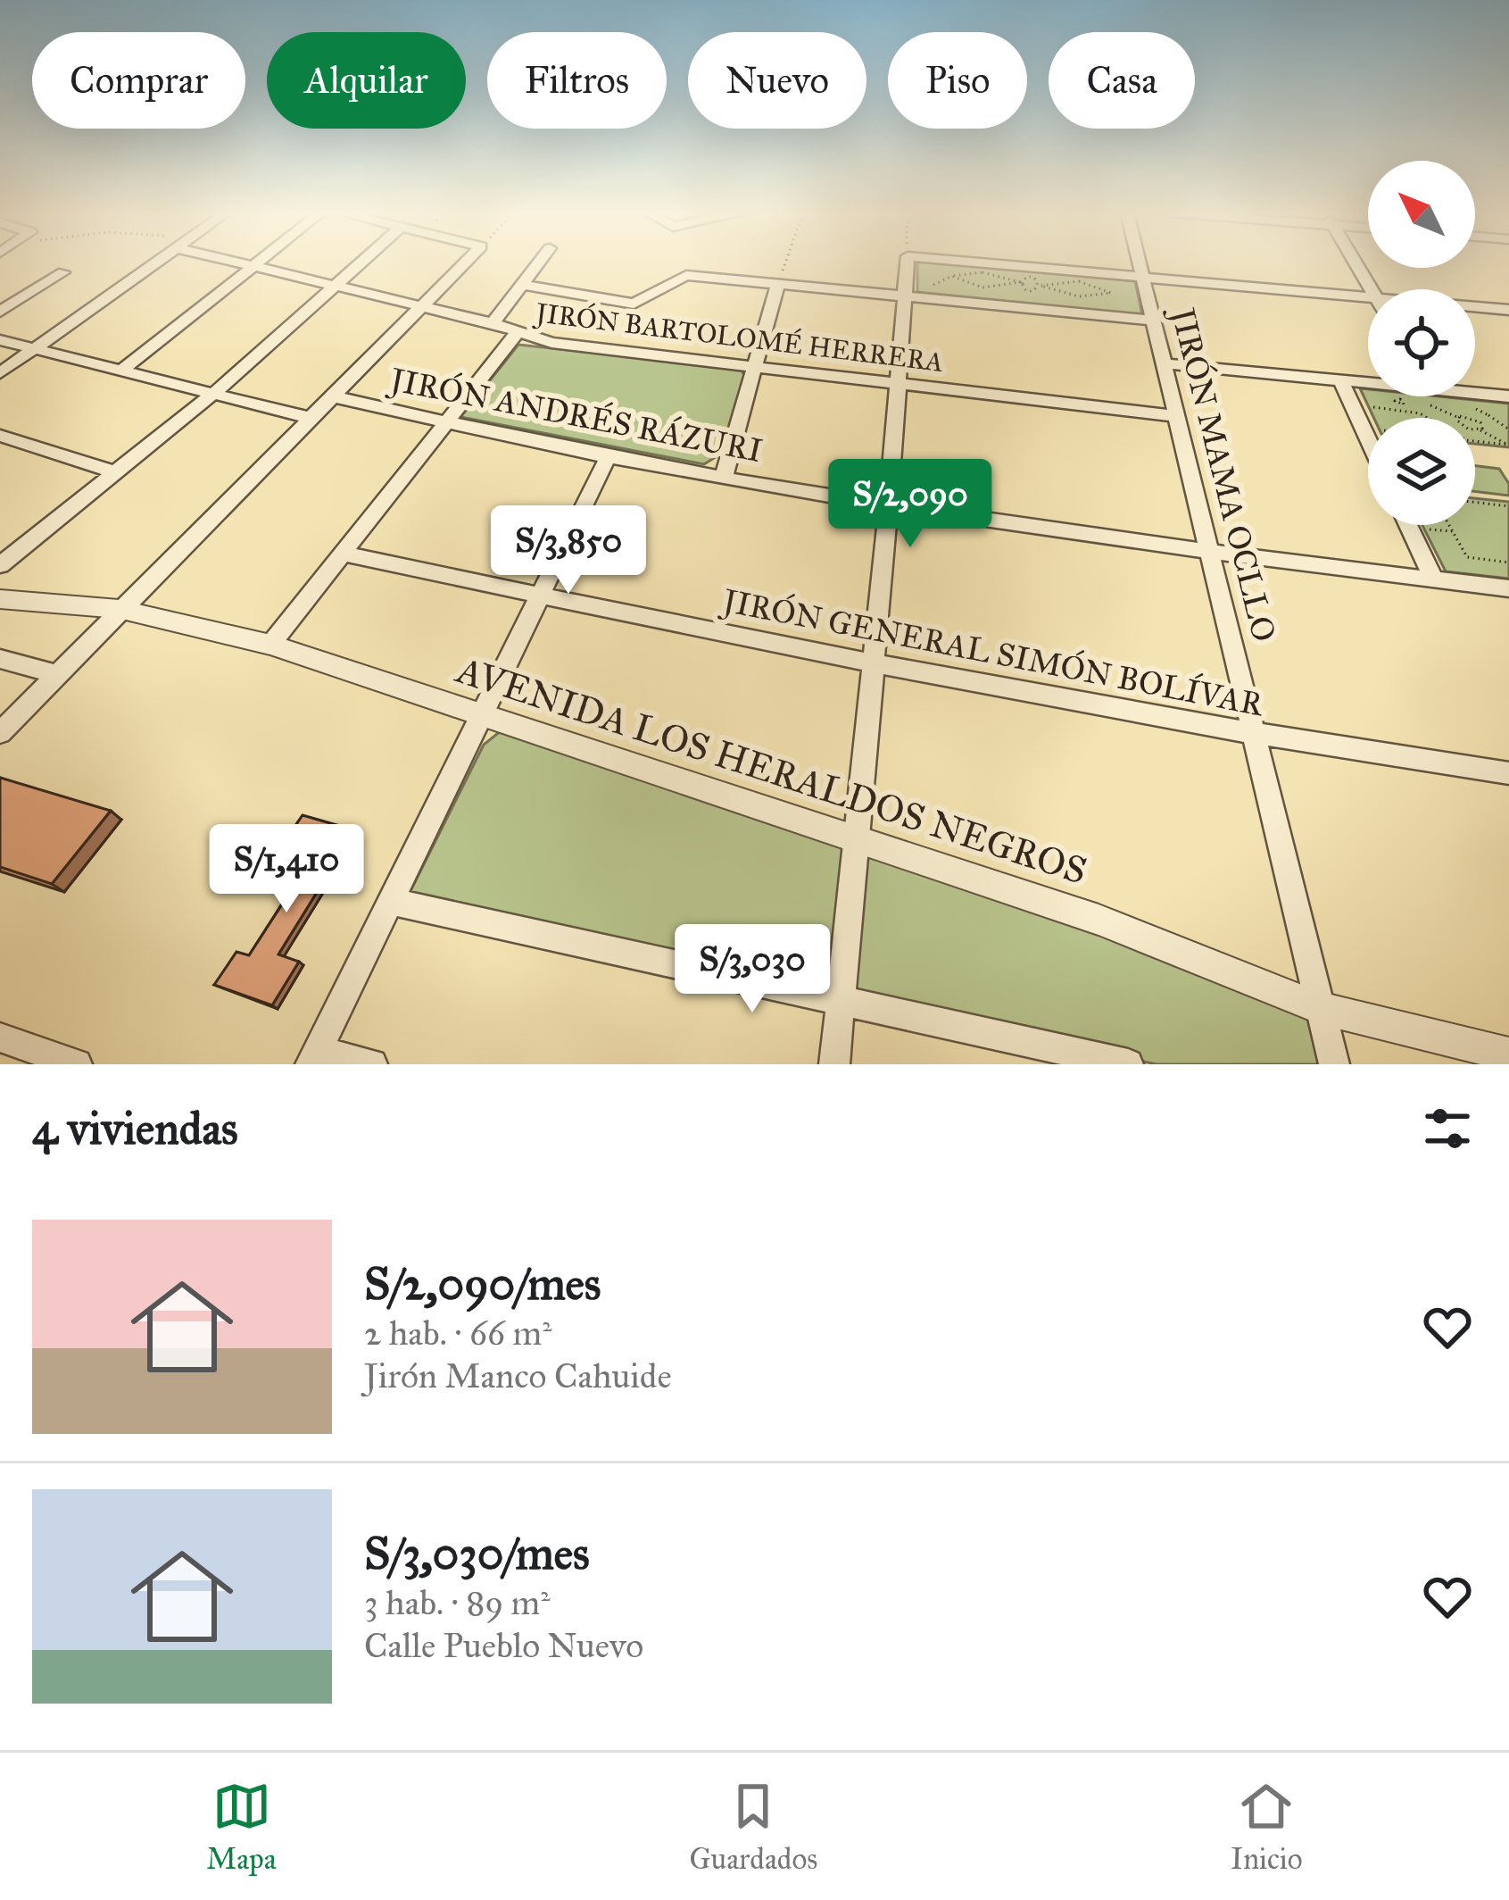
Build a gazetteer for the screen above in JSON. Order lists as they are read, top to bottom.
{
  "streets": {
    "street": [
      "JIRÓN BARTOLOMÉ HERRERA",
      "JIRÓN ANDRÉS RÁZURI",
      "JIRÓN MAMA OCLLO",
      "JIRÓN GENERAL SIMÓN BOLÍVAR",
      "AVENIDA LOS HERALDOS NEGROS"
    ]
  },
  "crossings": [
    ["JIRÓN BARTOLOMÉ HERRERA", "JIRÓN MAMA OCLLO"],
    ["JIRÓN ANDRÉS RÁZURI", "JIRÓN MAMA OCLLO"],
    ["JIRÓN MAMA OCLLO", "JIRÓN GENERAL SIMÓN BOLÍVAR"],
    ["JIRÓN MAMA OCLLO", "AVENIDA LOS HERALDOS NEGROS"]
  ],
  "north": "top left",
  "page": {
    "chip": [
      "Comprar",
      "Alquilar",
      "Filtros",
      "Nuevo",
      "Piso",
      "Casa"
    ],
    "price": [
      "S/2,090",
      "S/3,850",
      "S/1,410",
      "S/3,030"
    ],
    "heading": "4 viviendas",
    "list": [
      {
        "name": "S/2,090/mes",
        "note": "2 hab. · 66 m² · Jirón Manco Cahuide"
      },
      {
        "name": "S/3,030/mes",
        "note": "3 hab. · 89 m² · Calle Pueblo Nuevo"
      }
    ],
    "tabs": ["Mapa", "Guardados", "Inicio"]
  }
}
